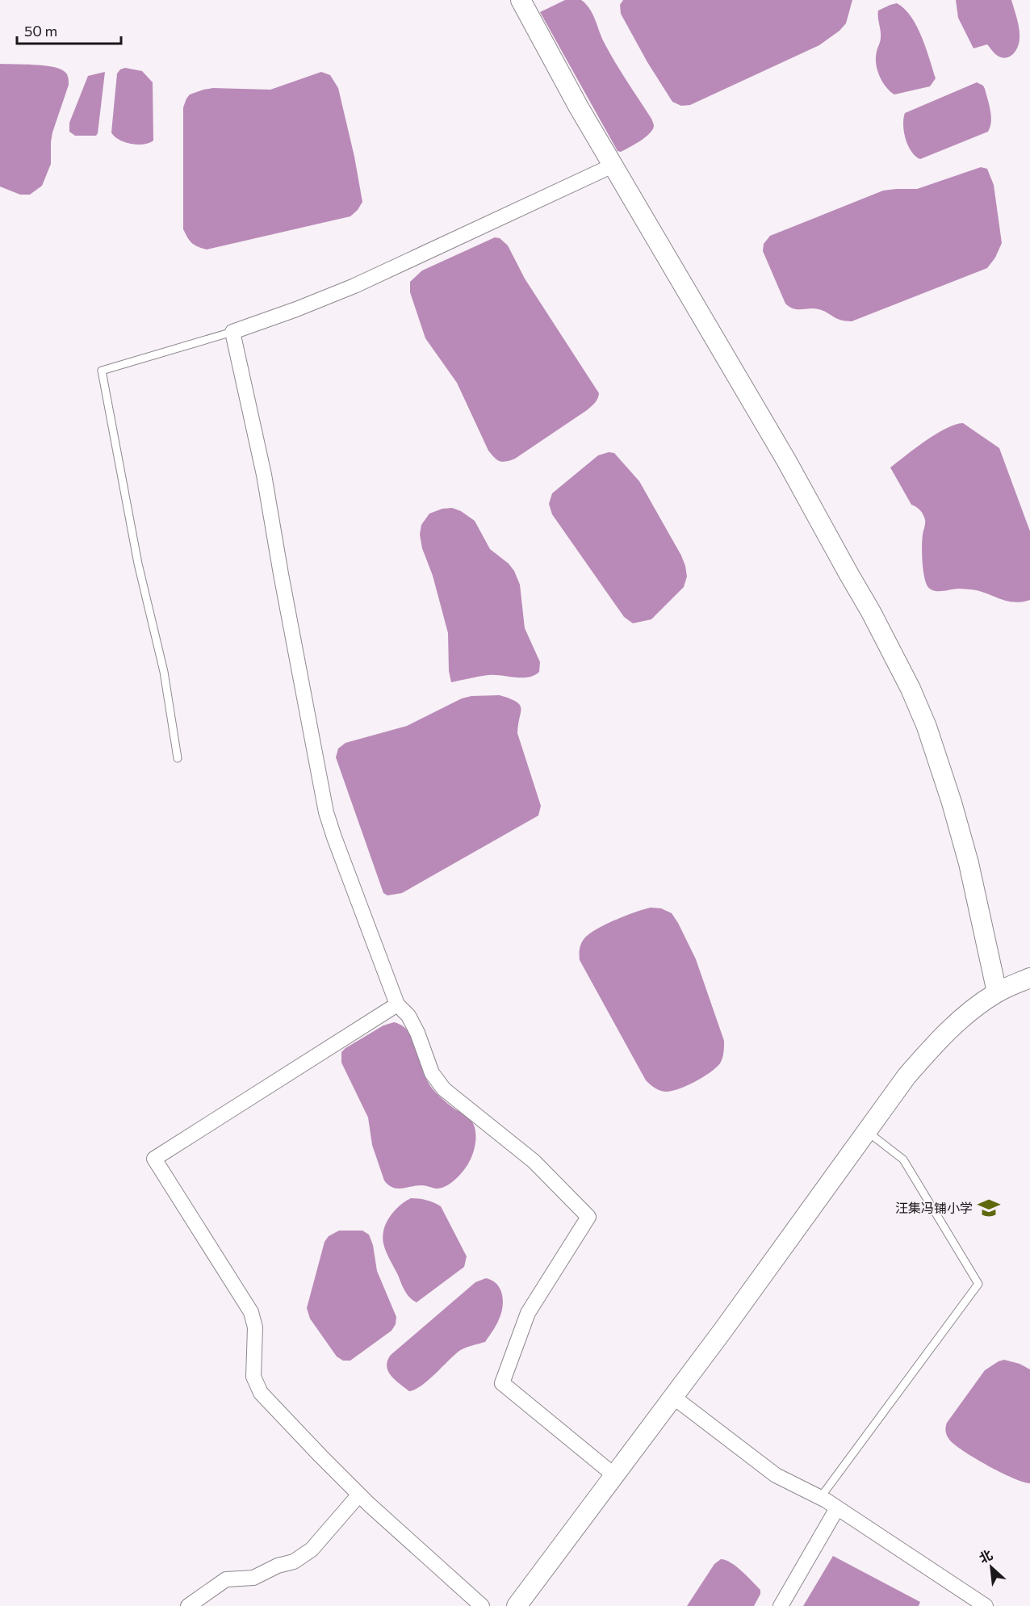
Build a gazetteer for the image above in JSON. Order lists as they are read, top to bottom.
{
  "places": {
    "school or university": ["汪集冯铺小学"]
  },
  "scale_bar": "50 m",
  "north": "top left"
}
